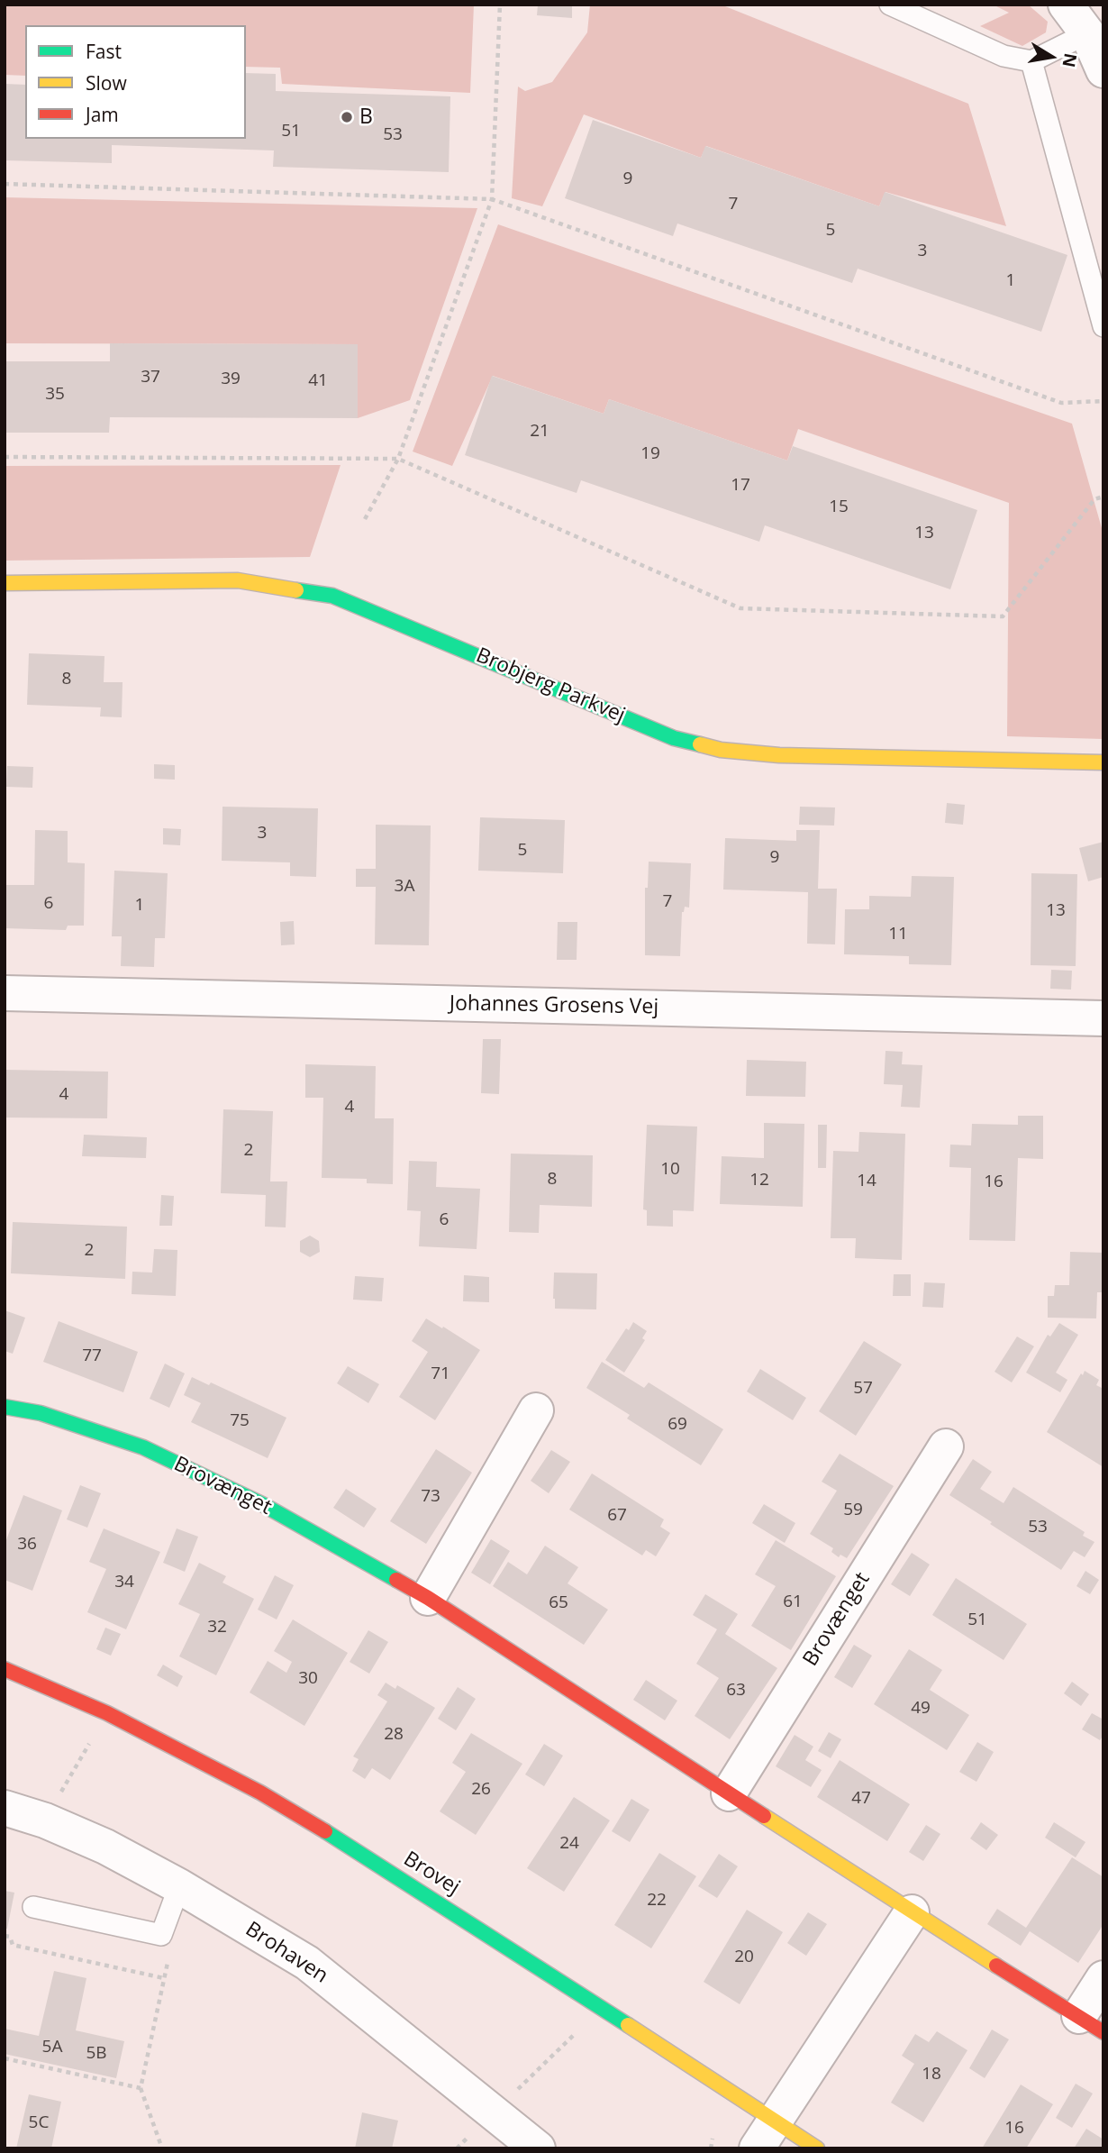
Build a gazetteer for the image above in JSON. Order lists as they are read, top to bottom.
{
  "streets": {
    "street": [
      "Brobjerg Parkvej",
      "Johannes Grosens Vej",
      "Brovænget",
      "Brovej",
      "Brohaven"
    ]
  },
  "places": ["B"],
  "house_numbers": [
    "51",
    "53",
    "9",
    "7",
    "5",
    "3",
    "1",
    "37",
    "39",
    "41",
    "35",
    "21",
    "19",
    "17",
    "15",
    "13",
    "8",
    "3",
    "5",
    "9",
    "3A",
    "7",
    "6",
    "1",
    "13",
    "11",
    "4",
    "4",
    "2",
    "10",
    "8",
    "12",
    "14",
    "16",
    "6",
    "2",
    "77",
    "71",
    "57",
    "75",
    "69",
    "73",
    "59",
    "67",
    "53",
    "36",
    "34",
    "61",
    "65",
    "51",
    "32",
    "30",
    "63",
    "49",
    "28",
    "26",
    "47",
    "24",
    "22",
    "20",
    "5A",
    "5B",
    "18",
    "5C",
    "16"
  ],
  "legend": ["Fast", "Slow", "Jam"],
  "north": "right"
}
